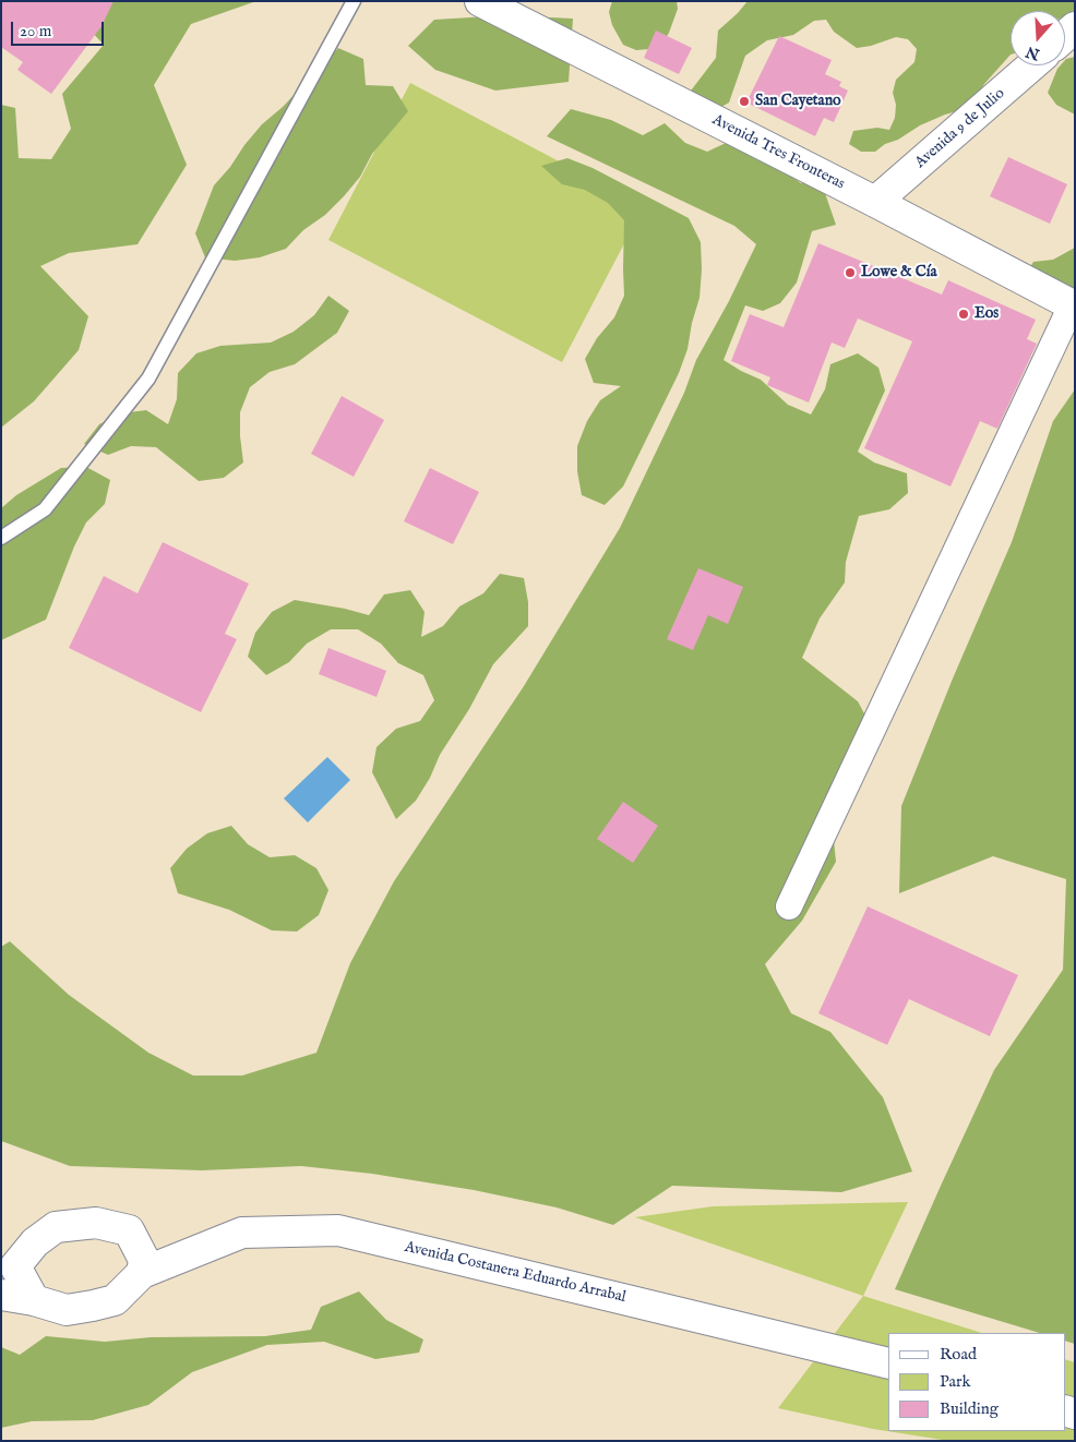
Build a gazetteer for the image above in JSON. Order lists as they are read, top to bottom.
{
  "streets": {
    "main road": ["Avenida 9 de Julio", "Avenida Tres Fronteras", "Avenida Costanera Eduardo Arrabal"]
  },
  "crossings": [
    ["Avenida 9 de Julio", "Avenida Tres Fronteras"]
  ],
  "places": ["San Cayetano", "Lowe & Cía", "Eos"],
  "legend": ["Road", "Park", "Building"],
  "scale_bar": "20 m",
  "north": "bottom"
}
